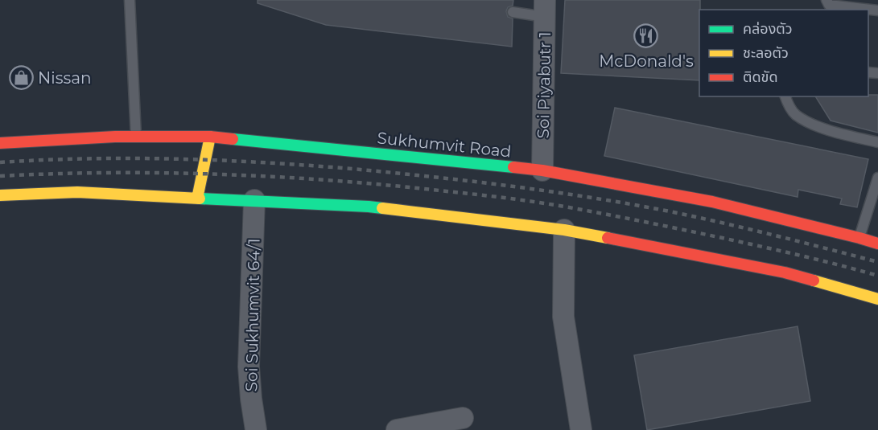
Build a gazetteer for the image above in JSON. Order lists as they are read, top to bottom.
{
  "streets": {
    "main road": ["Sukhumvit Road"],
    "street": ["Soi Piyabutr 1", "Soi Sukhumvit 64/1"]
  },
  "crossings": [
    ["Soi Piyabutr 1", "Sukhumvit Road"]
  ],
  "places": {
    "restaurant": ["McDonald's"],
    "shop": ["Nissan"]
  },
  "legend": ["คล่องตัว", "ชะลอตัว", "ติดขัด"]
}
